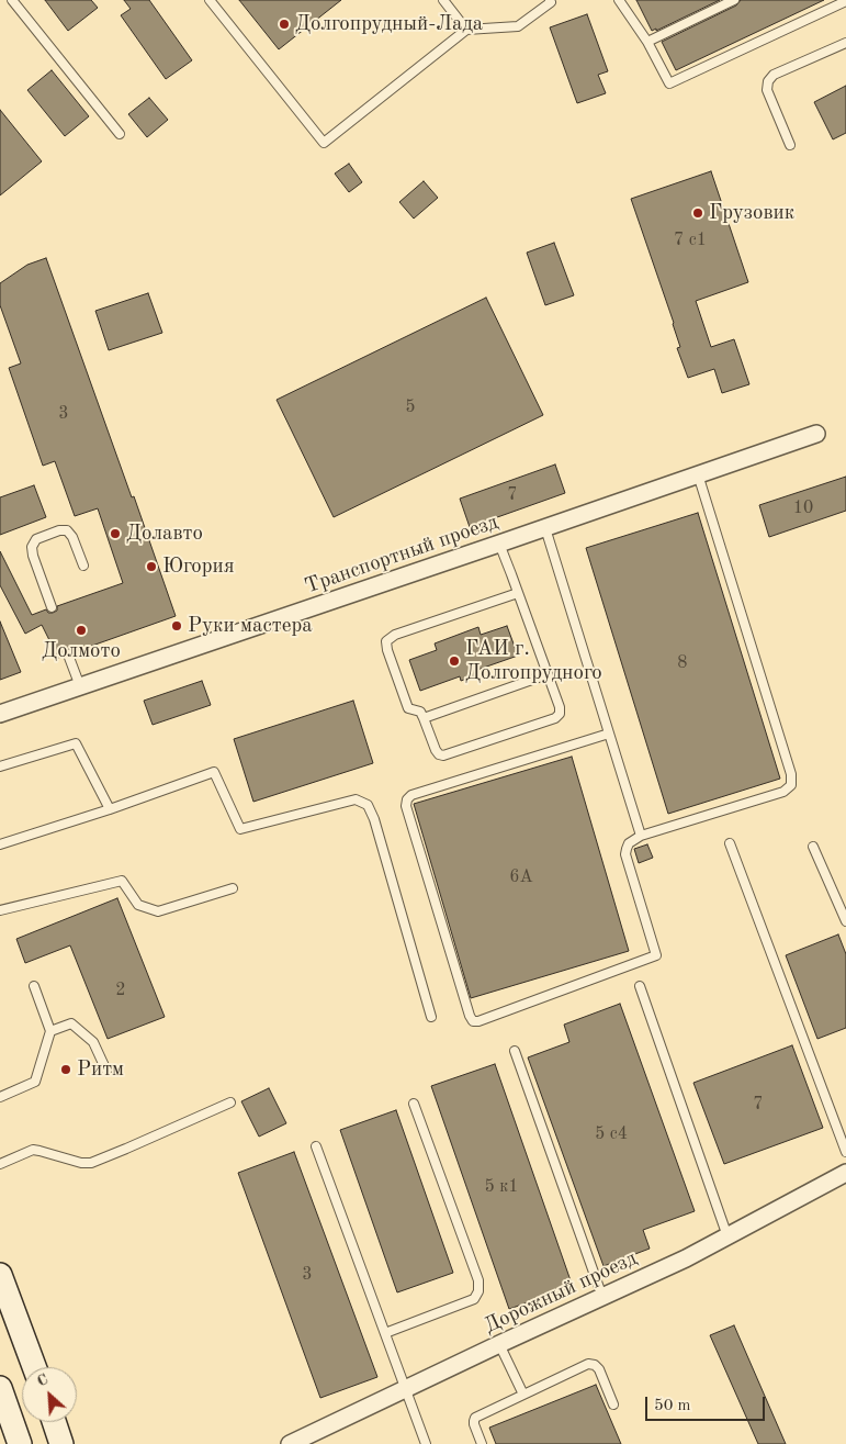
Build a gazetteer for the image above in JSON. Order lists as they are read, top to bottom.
{
  "streets": {
    "street": ["Транспортный проезд", "Дорожный проезд"]
  },
  "places": [
    "Долгопрудный-Лада",
    "Грузовик",
    "Долавто",
    "Югория",
    "Руки мастера",
    "Долмото",
    "ГАИ г. Долгопрудного",
    "Ритм"
  ],
  "house_numbers": [
    "7 с1",
    "5",
    "3",
    "7",
    "10",
    "8",
    "6А",
    "2",
    "7",
    "5 с4",
    "5 к1",
    "3"
  ],
  "scale_bar": "50 m",
  "north": "top left"
}
